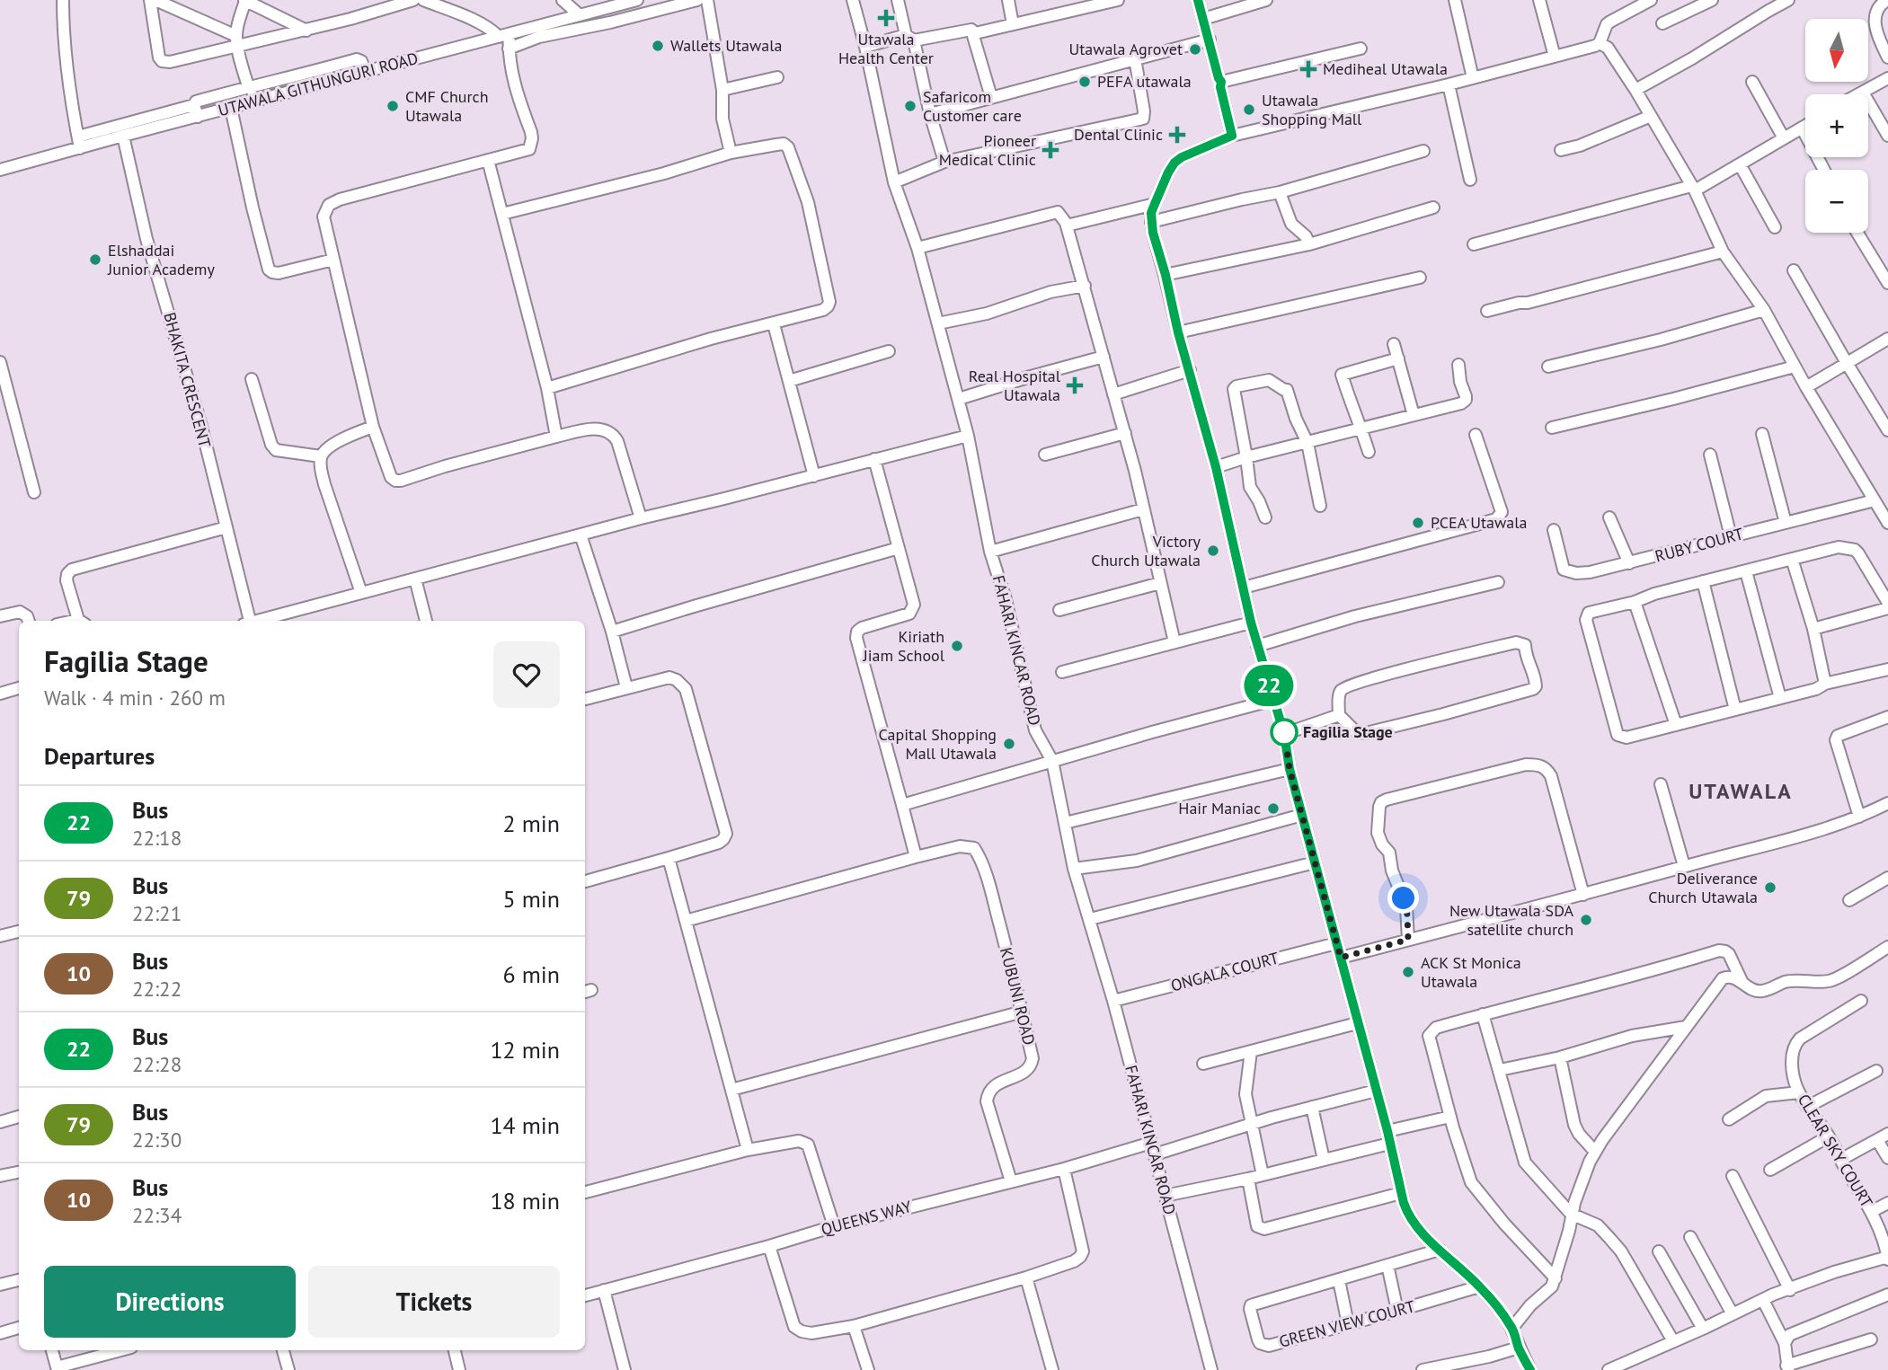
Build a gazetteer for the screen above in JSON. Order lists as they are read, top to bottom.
{
  "streets": {
    "street": [
      "UTAWALA GITHUNGURI ROAD",
      "BHAKITA CRESCENT",
      "RUBY COURT",
      "FAHARI KINCAR ROAD",
      "ONGALA COURT",
      "KUBUNI ROAD",
      "CLEAR SKY COURT",
      "QUEENS WAY",
      "GREEN VIEW COURT"
    ]
  },
  "crossings": [
    ["UTAWALA GITHUNGURI ROAD", "BHAKITA CRESCENT"],
    ["FAHARI KINCAR ROAD", "ONGALA COURT"],
    ["FAHARI KINCAR ROAD", "QUEENS WAY"],
    ["KUBUNI ROAD", "QUEENS WAY"]
  ],
  "districts": ["UTAWALA"],
  "places": {
    "health": [
      "Utawala Health Center",
      "Mediheal Utawala",
      "Dental Clinic",
      "Pioneer Medical Clinic",
      "Real Hospital Utawala"
    ],
    "other": [
      "Wallets Utawala",
      "Utawala Agrovet",
      "PEFA utawala",
      "CMF Church Utawala",
      "Safaricom Customer care",
      "Utawala Shopping Mall",
      "Elshaddai Junior Academy",
      "PCEA Utawala",
      "Victory Church Utawala",
      "Kiriath Jiam School",
      "Fagilia Stage",
      "Capital Shopping Mall Utawala",
      "Hair Maniac",
      "Deliverance Church Utawala",
      "New Utawala SDA satellite church",
      "ACK St Monica Utawala"
    ]
  },
  "lines": ["bus line 22"],
  "north": "bottom",
  "page": {
    "on_map": "22",
    "map_buttons": ["+", "−"],
    "heading": [
      ["Fagilia Stage", "Walk · 4 min · 260 m"],
      "Departures"
    ],
    "list": [
      {
        "mark": "22",
        "name": "Bus",
        "note": "22:18",
        "value": "2 min"
      },
      {
        "mark": "79",
        "name": "Bus",
        "note": "22:21",
        "value": "5 min"
      },
      {
        "mark": "10",
        "name": "Bus",
        "note": "22:22",
        "value": "6 min"
      },
      {
        "mark": "22",
        "name": "Bus",
        "note": "22:28",
        "value": "12 min"
      },
      {
        "mark": "79",
        "name": "Bus",
        "note": "22:30",
        "value": "14 min"
      },
      {
        "mark": "10",
        "name": "Bus",
        "note": "22:34",
        "value": "18 min"
      }
    ],
    "buttons": ["Directions", "Tickets"]
  }
}
